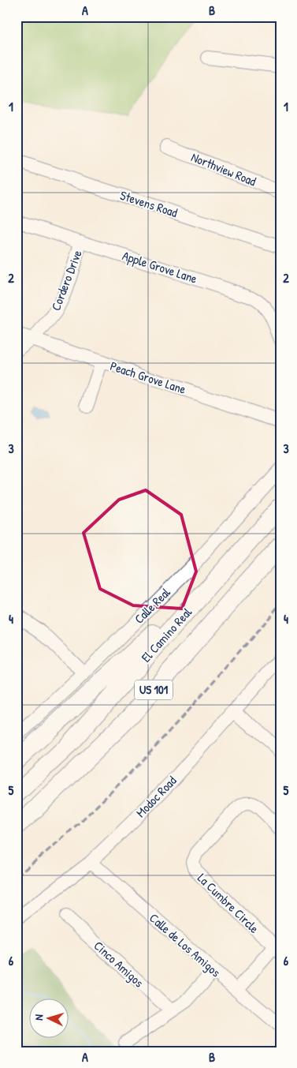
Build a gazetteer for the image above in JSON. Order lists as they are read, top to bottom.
{
  "streets": {
    "highway": ["El Camino Real", "US 101"],
    "street": [
      "Northview Road",
      "Stevens Road",
      "Apple Grove Lane",
      "Cordero Drive",
      "Peach Grove Lane",
      "Calle Real",
      "Modoc Road",
      "La Cumbre Circle",
      "Calle de Los Amigos",
      "Cinco Amigos"
    ]
  },
  "crossings": [
    ["Apple Grove Lane", "Cordero Drive"],
    ["Cordero Drive", "Peach Grove Lane"],
    ["Modoc Road", "Calle de Los Amigos"],
    ["La Cumbre Circle", "Calle de Los Amigos"]
  ],
  "north": "left",
  "grid": {
    "columns": ["A", "B"],
    "rows": [
      "1",
      "2",
      "3",
      "4",
      "5",
      "6"
    ]
  }
}
